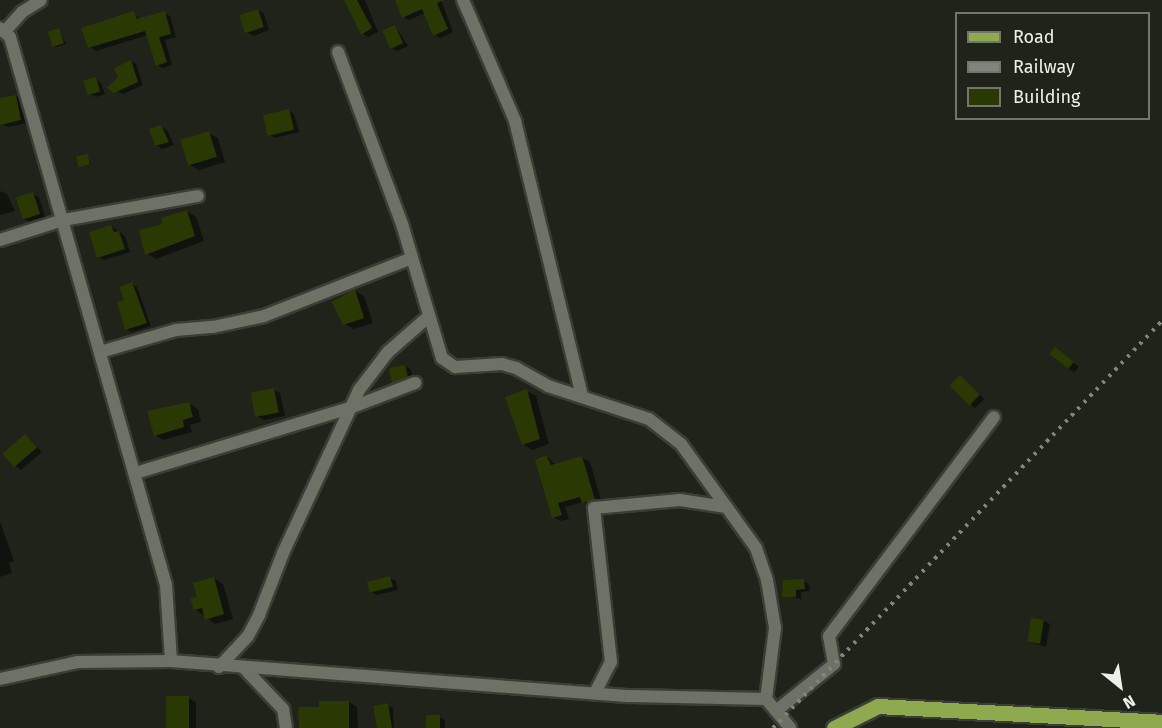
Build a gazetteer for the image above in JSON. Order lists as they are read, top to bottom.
{
  "legend": ["Road", "Railway", "Building"],
  "north": "bottom right"
}
